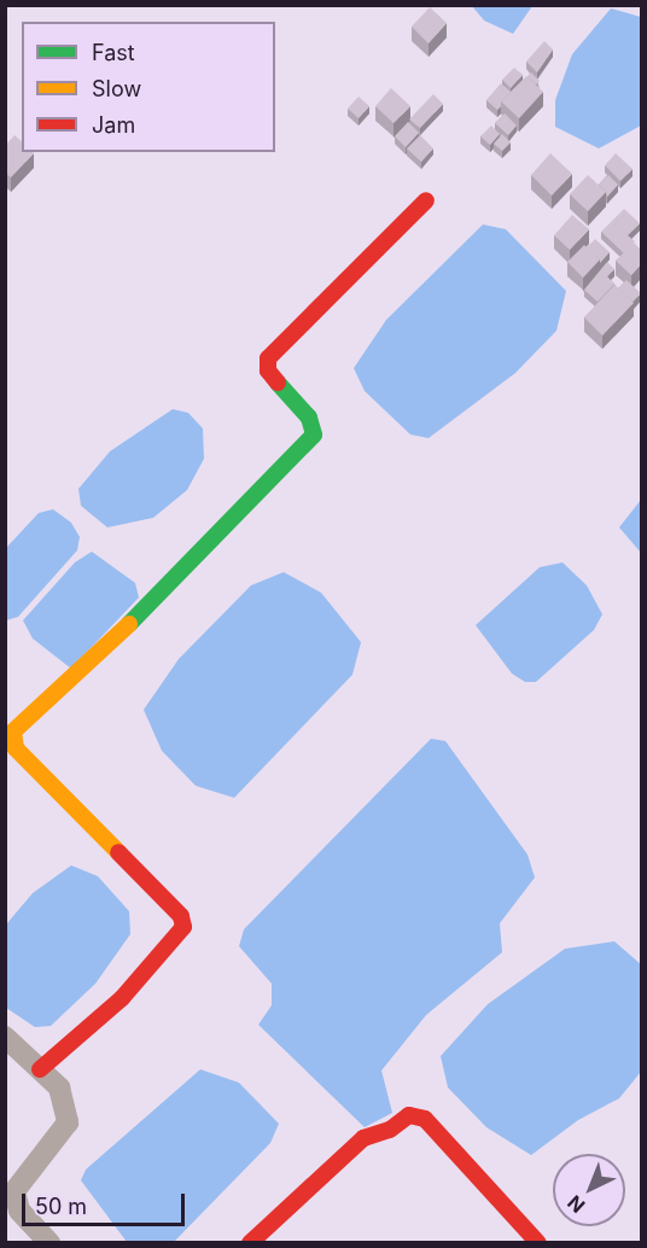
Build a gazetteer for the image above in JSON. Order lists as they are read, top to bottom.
{
  "legend": ["Fast", "Slow", "Jam"],
  "scale_bar": "50 m",
  "north": "bottom left"
}
